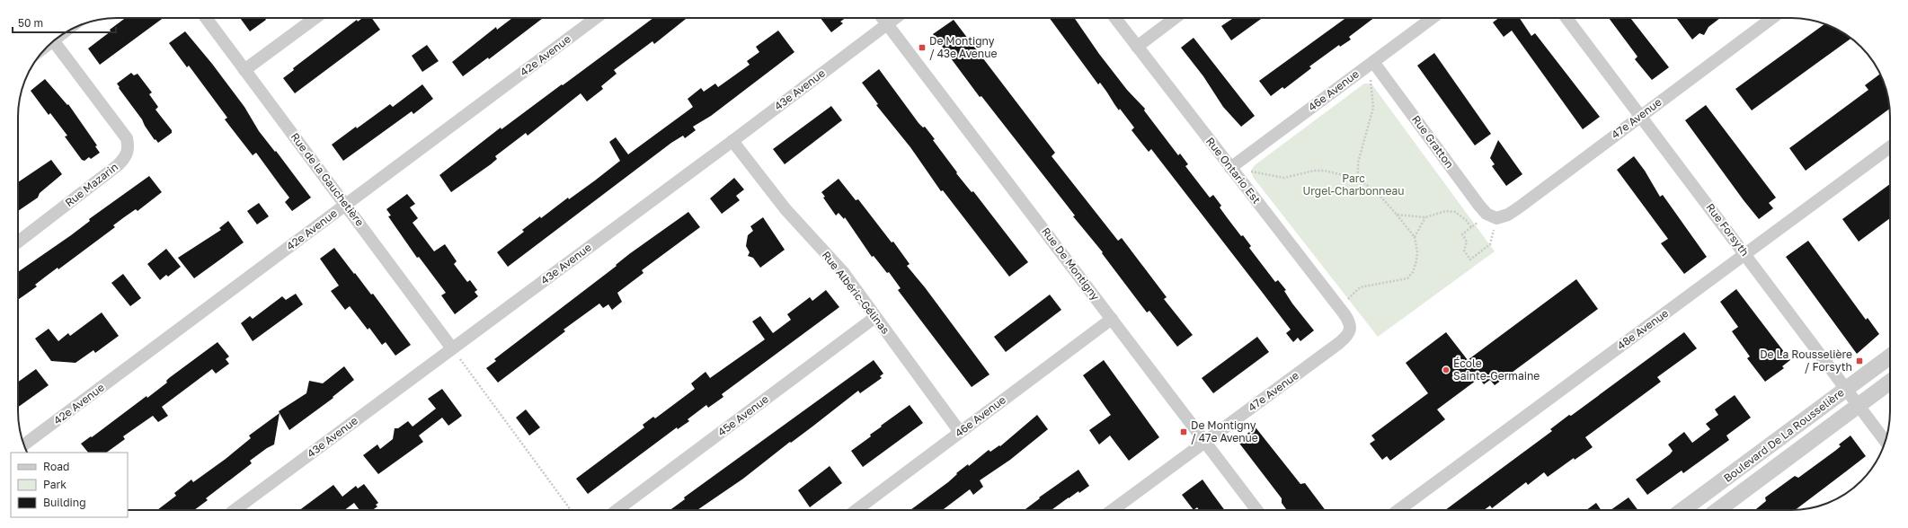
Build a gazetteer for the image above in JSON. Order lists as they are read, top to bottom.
{
  "streets": {
    "street": [
      "42e Avenue",
      "43e Avenue",
      "46e Avenue",
      "47e Avenue",
      "Rue Gratton",
      "Rue Ontario Est",
      "Rue de la Gauchetière",
      "Rue Mazarin",
      "Rue Forsyth",
      "Rue De Montigny",
      "Rue Albéric-Gélinas",
      "48e Avenue",
      "45e Avenue",
      "Boulevard De La Rousselière"
    ]
  },
  "crossings": [
    ["42e Avenue", "Rue de la Gauchetière"],
    ["43e Avenue", "Rue de la Gauchetière"],
    ["43e Avenue", "Rue De Montigny"],
    ["43e Avenue", "Rue Albéric-Gélinas"],
    ["46e Avenue", "Rue Gratton"],
    ["46e Avenue", "Rue Ontario Est"],
    ["46e Avenue", "Rue De Montigny"],
    ["46e Avenue", "Rue Albéric-Gélinas"],
    ["47e Avenue", "Rue Gratton"],
    ["47e Avenue", "Rue Ontario Est"],
    ["47e Avenue", "Rue Forsyth"],
    ["47e Avenue", "Rue De Montigny"],
    ["Rue Forsyth", "48e Avenue"],
    ["Rue Forsyth", "Boulevard De La Rousselière"],
    ["Rue Albéric-Gélinas", "45e Avenue"]
  ],
  "parks": ["Parc Urgel-Charbonneau"],
  "places": {
    "transit": ["De Montigny / 43e Avenue", "De La Rousselière / Forsyth", "De Montigny / 47e Avenue"],
    "other": ["École Sainte-Germaine"]
  },
  "legend": ["Road", "Park", "Building"],
  "scale_bar": "50 m"
}
